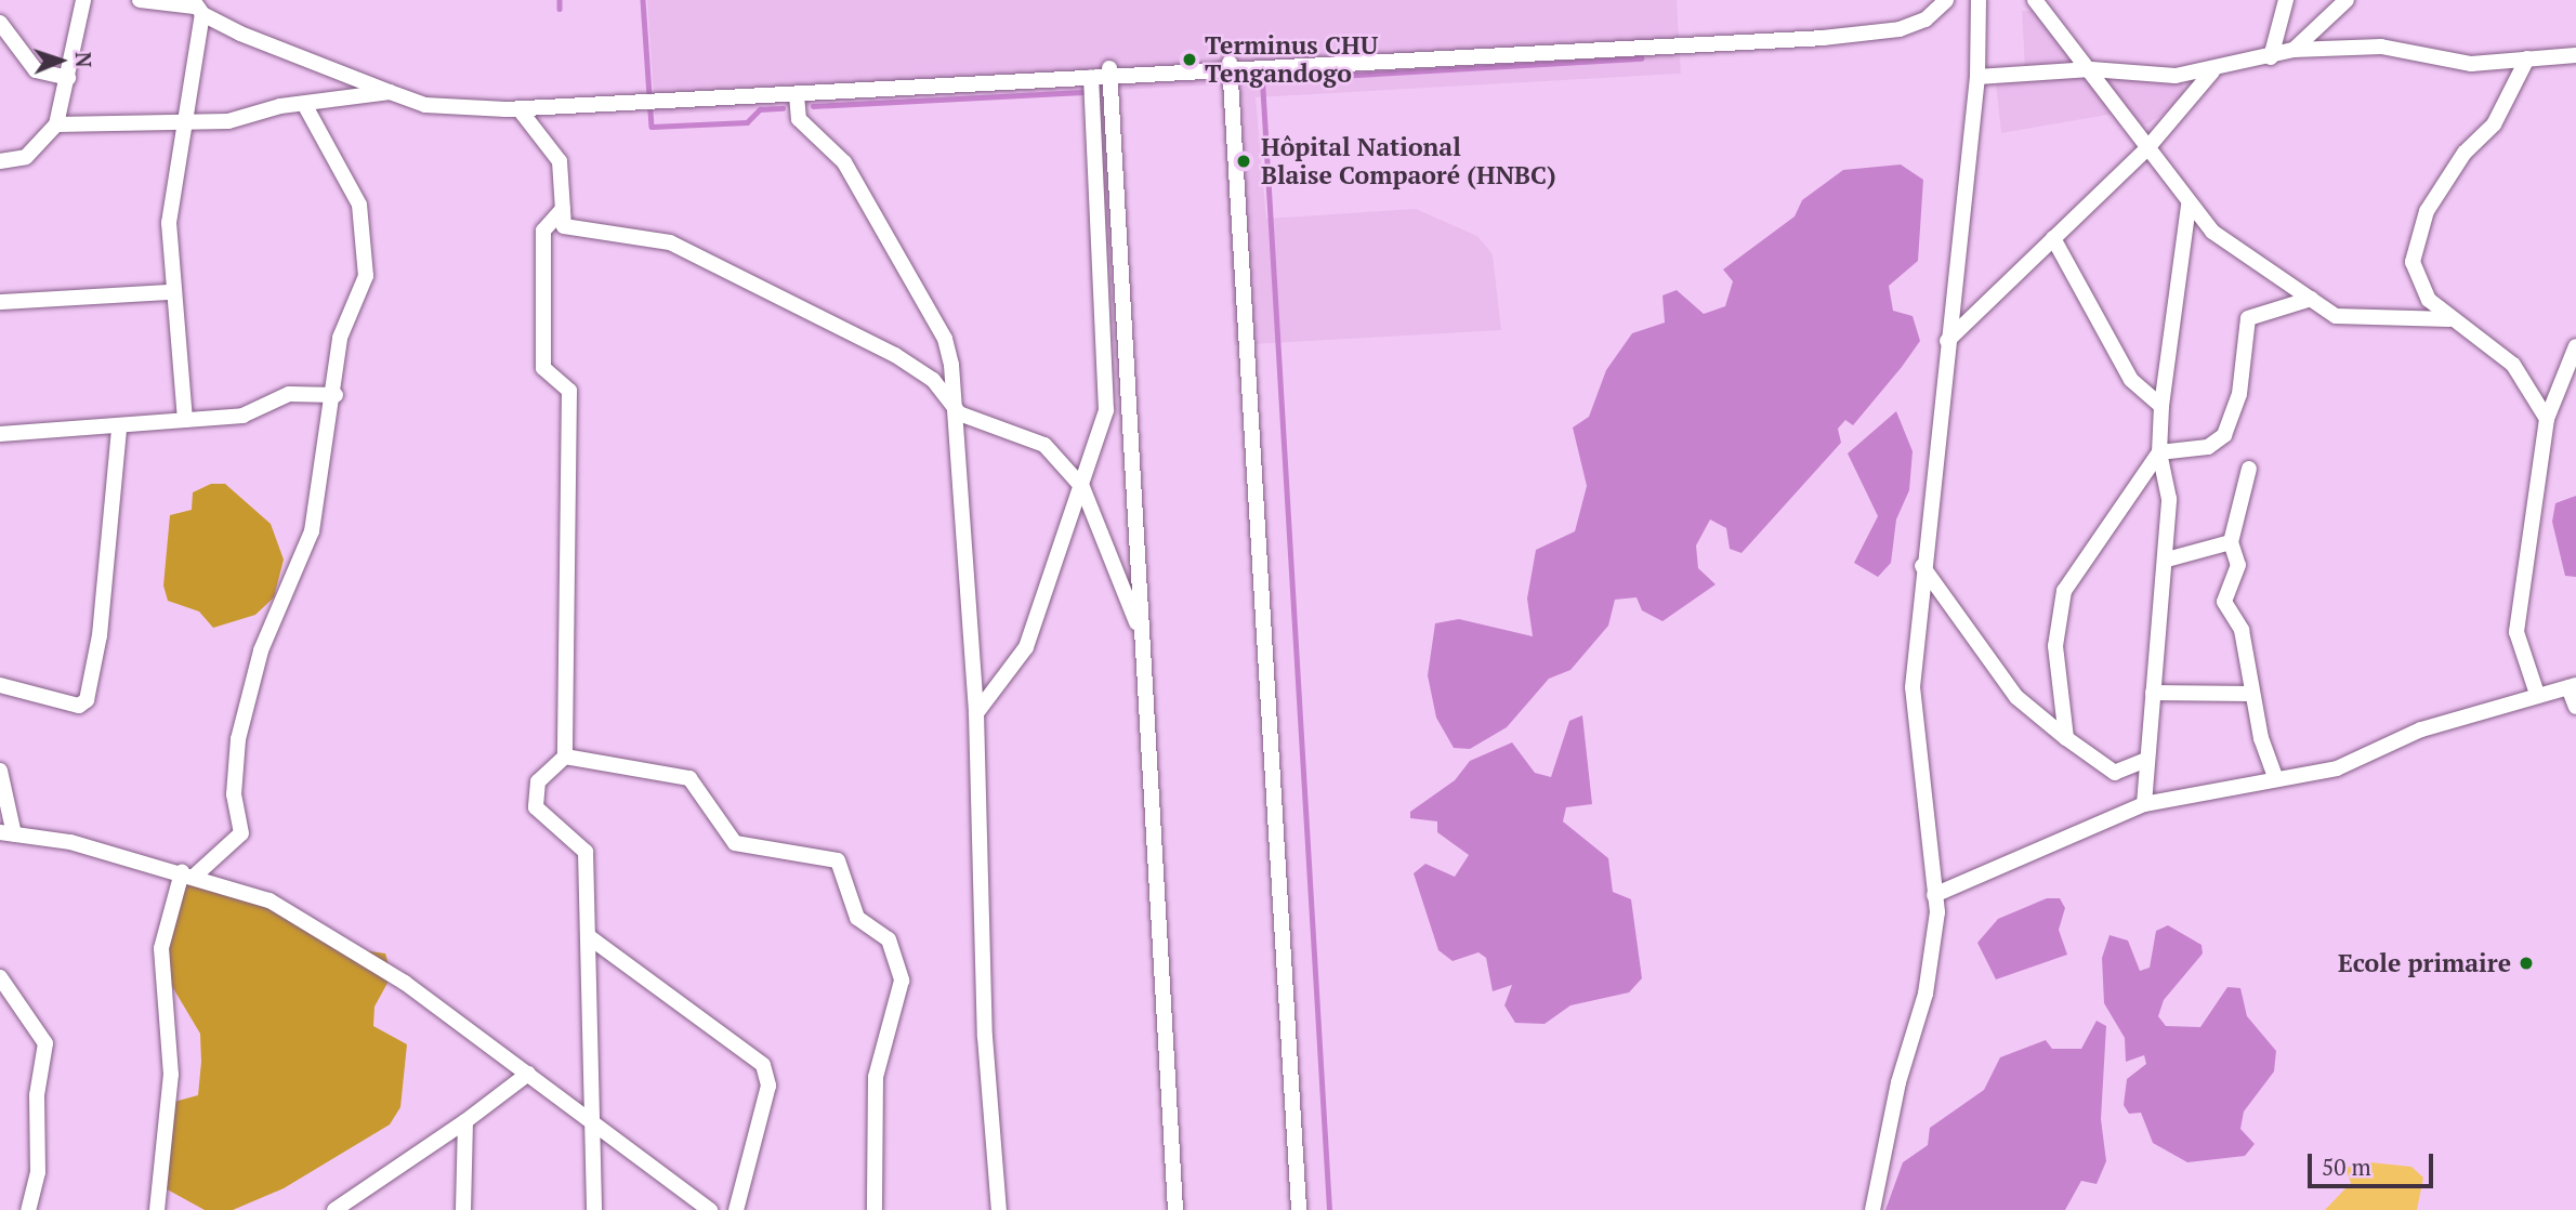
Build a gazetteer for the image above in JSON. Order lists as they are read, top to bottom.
{
  "places": ["Terminus CHU Tengandogo", "Hôpital National Blaise Compaoré (HNBC)", "Ecole primaire"],
  "scale_bar": "50 m",
  "north": "right"
}
